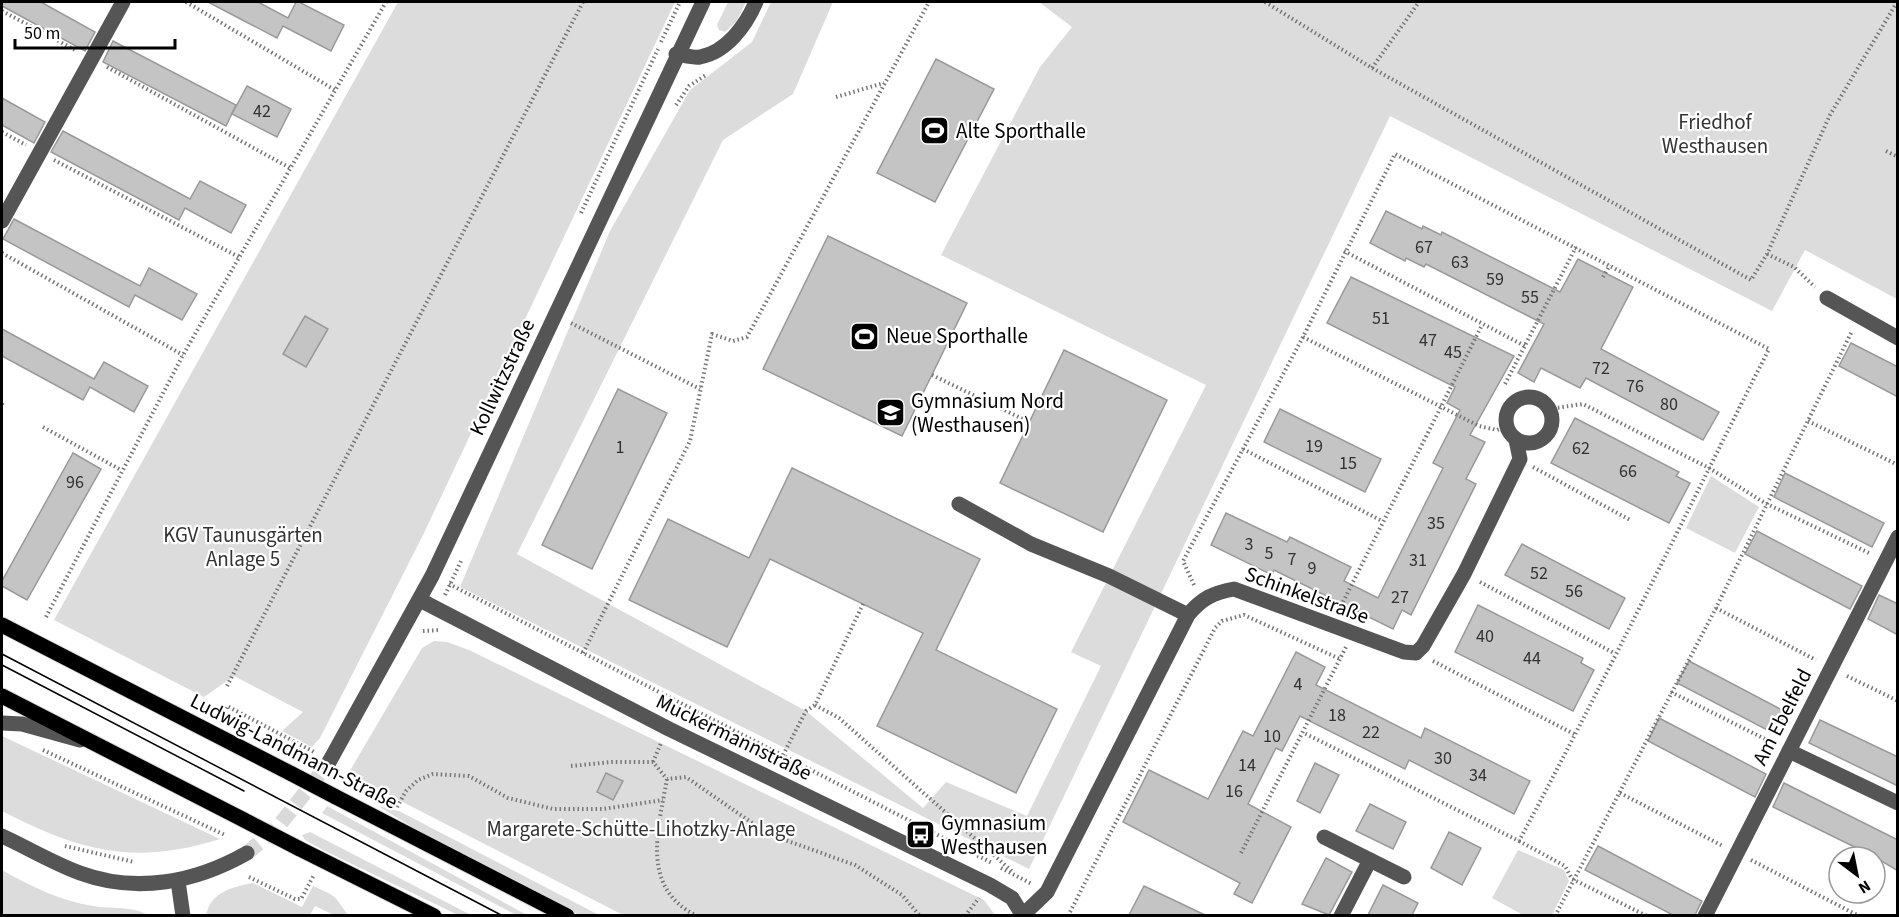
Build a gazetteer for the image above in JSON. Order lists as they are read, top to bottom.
{
  "streets": {
    "main road": ["Ludwig-Landmann-Straße"],
    "street": [
      "Kollwitzstraße",
      "Schinkelstraße",
      "Am Ebelfeld",
      "Muckermannstraße"
    ]
  },
  "crossings": [
    ["Kollwitzstraße", "Muckermannstraße"],
    ["Schinkelstraße", "Muckermannstraße"]
  ],
  "parks": ["Friedhof Westhausen", "KGV Taunusgärten Anlage 5", "Margarete-Schütte-Lihotzky-Anlage"],
  "places": {
    "sports": ["Alte Sporthalle", "Neue Sporthalle"],
    "school or university": ["Gymnasium Nord (Westhausen)"],
    "bus stop": ["Gymnasium Westhausen"]
  },
  "house_numbers": [
    "42",
    "67",
    "63",
    "59",
    "55",
    "51",
    "47",
    "45",
    "72",
    "76",
    "80",
    "19",
    "1",
    "62",
    "15",
    "66",
    "96",
    "35",
    "3",
    "5",
    "7",
    "31",
    "9",
    "52",
    "56",
    "27",
    "40",
    "44",
    "4",
    "18",
    "22",
    "10",
    "30",
    "14",
    "34",
    "16"
  ],
  "scale_bar": "50 m",
  "north": "bottom right"
}
